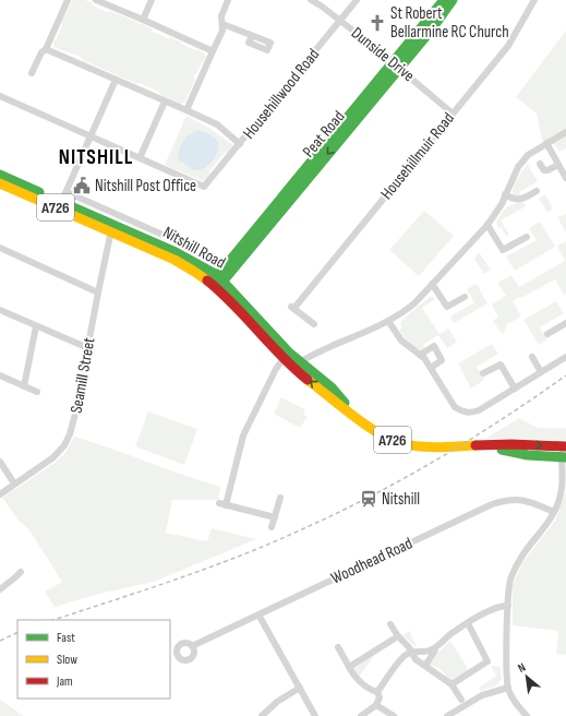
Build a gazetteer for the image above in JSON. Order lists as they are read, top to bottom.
{
  "streets": {
    "main road": ["Peat Road", "A726", "Nitshill Road"],
    "street": [
      "Dunside Drive",
      "Househillwood Road",
      "Househillmuir Road",
      "Seamill Street",
      "Woodhead Road"
    ]
  },
  "crossings": [
    ["Dunside Drive", "Househillwood Road"],
    ["Dunside Drive", "Peat Road"],
    ["Dunside Drive", "Househillmuir Road"],
    ["Peat Road", "Nitshill Road"],
    ["Nitshill Road", "Seamill Street"]
  ],
  "districts": ["NITSHILL"],
  "places": {
    "church": ["St Robert Bellarmine RC Church"],
    "public building": ["Nitshill Post Office"],
    "station": ["Nitshill"]
  },
  "legend": ["Fast", "Slow", "Jam"],
  "north": "top left"
}
